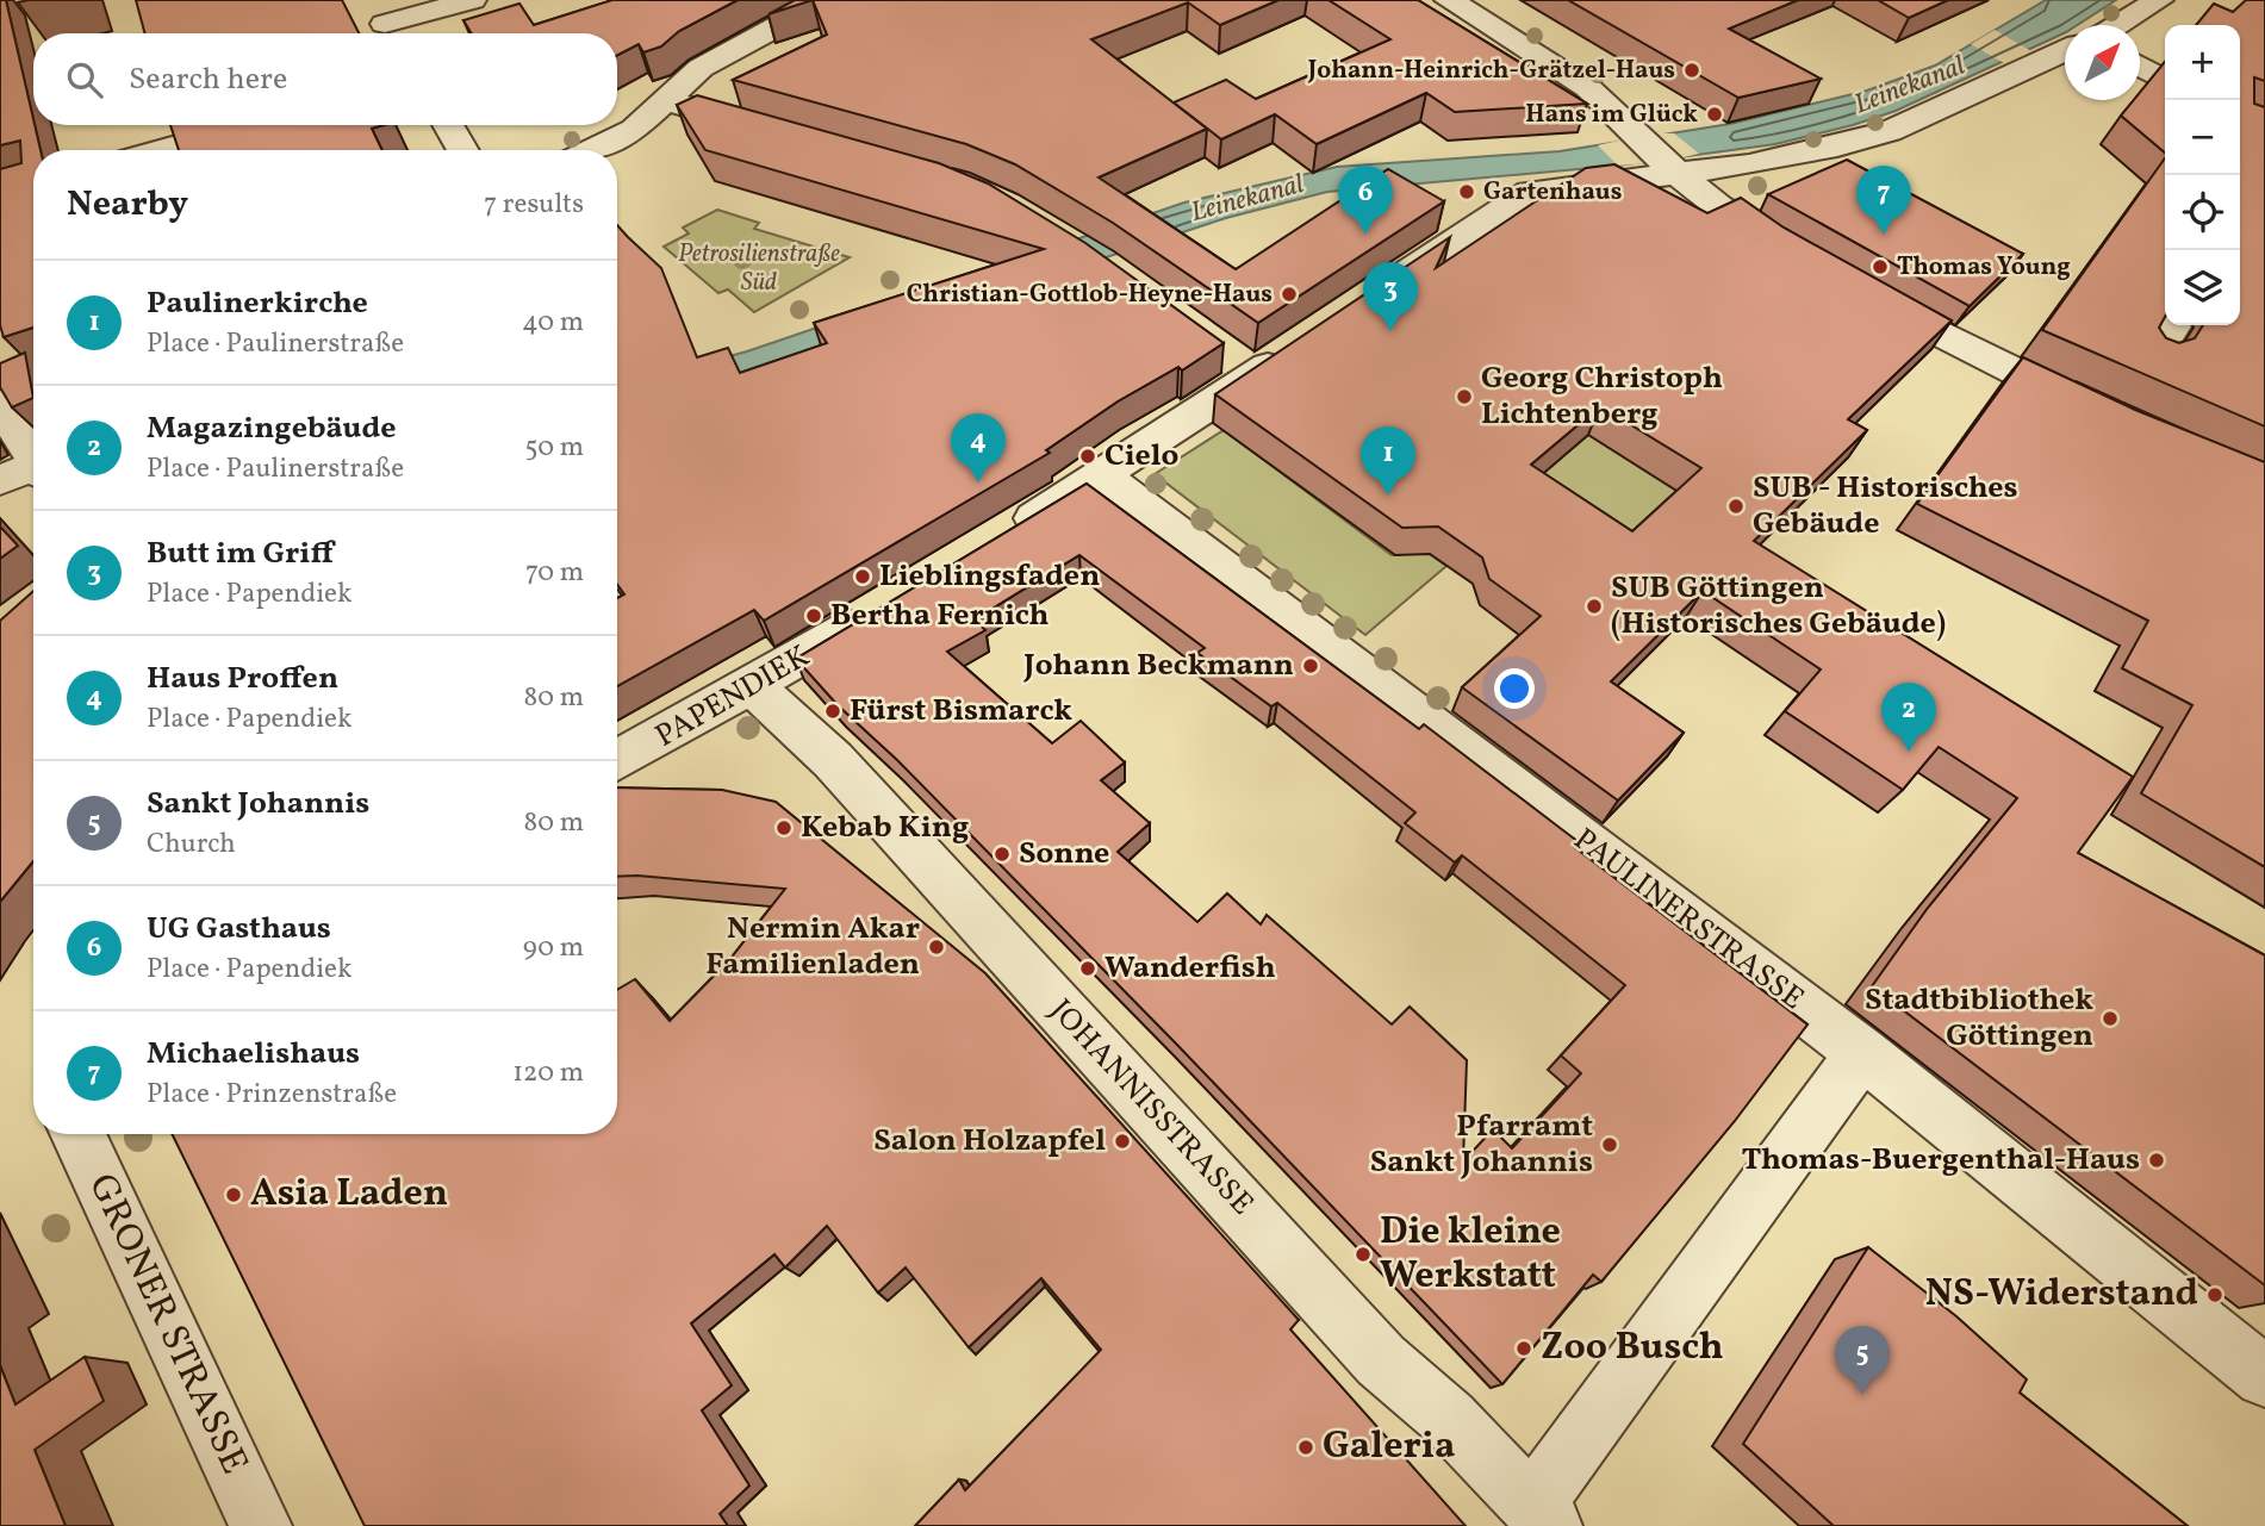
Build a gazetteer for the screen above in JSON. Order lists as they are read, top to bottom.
{
  "streets": {
    "street": [
      "PAPENDIEK",
      "PAULINERSTRASSE",
      "JOHANNISSTRASSE",
      "GRONER STRASSE"
    ]
  },
  "crossings": [
    ["PAPENDIEK", "JOHANNISSTRASSE"]
  ],
  "water": ["Leinekanal"],
  "parks": ["Petrosilienstraße Süd"],
  "places": [
    "Johann-Heinrich-Grätzel-Haus",
    "Hans im Glück",
    "Gartenhaus",
    "Thomas Young",
    "Christian-Gottlob-Heyne-Haus",
    "Georg Christoph Lichtenberg",
    "Cielo",
    "SUB - Historisches Gebäude",
    "Lieblingsfaden",
    "SUB Göttingen (Historisches Gebäude)",
    "Bertha Fernich",
    "Johann Beckmann",
    "Fürst Bismarck",
    "Kebab King",
    "Sonne",
    "Nermin Akar Familienladen",
    "Wanderfish",
    "Stadtbibliothek Göttingen",
    "Salon Holzapfel",
    "Pfarramt Sankt Johannis",
    "Thomas-Buergenthal-Haus",
    "Asia Laden",
    "Die kleine Werkstatt",
    "NS-Widerstand",
    "Zoo Busch",
    "Galeria"
  ],
  "north": "top right",
  "page": {
    "map_buttons": ["+", "−"],
    "search": "Search here",
    "heading": ["Nearby", "7 results"],
    "pins": [
      "6",
      "7",
      "3",
      "4",
      "1",
      "2",
      "5"
    ],
    "list": [
      {
        "mark": "1",
        "name": "Paulinerkirche",
        "note": "Place · Paulinerstraße",
        "value": "40 m"
      },
      {
        "mark": "2",
        "name": "Magazingebäude",
        "note": "Place · Paulinerstraße",
        "value": "50 m"
      },
      {
        "mark": "3",
        "name": "Butt im Griff",
        "note": "Place · Papendiek",
        "value": "70 m"
      },
      {
        "mark": "4",
        "name": "Haus Proffen",
        "note": "Place · Papendiek",
        "value": "80 m"
      },
      {
        "mark": "5",
        "name": "Sankt Johannis",
        "note": "Church",
        "value": "80 m"
      },
      {
        "mark": "6",
        "name": "UG Gasthaus",
        "note": "Place · Papendiek",
        "value": "90 m"
      },
      {
        "mark": "7",
        "name": "Michaelishaus",
        "note": "Place · Prinzenstraße",
        "value": "120 m"
      }
    ]
  }
}
